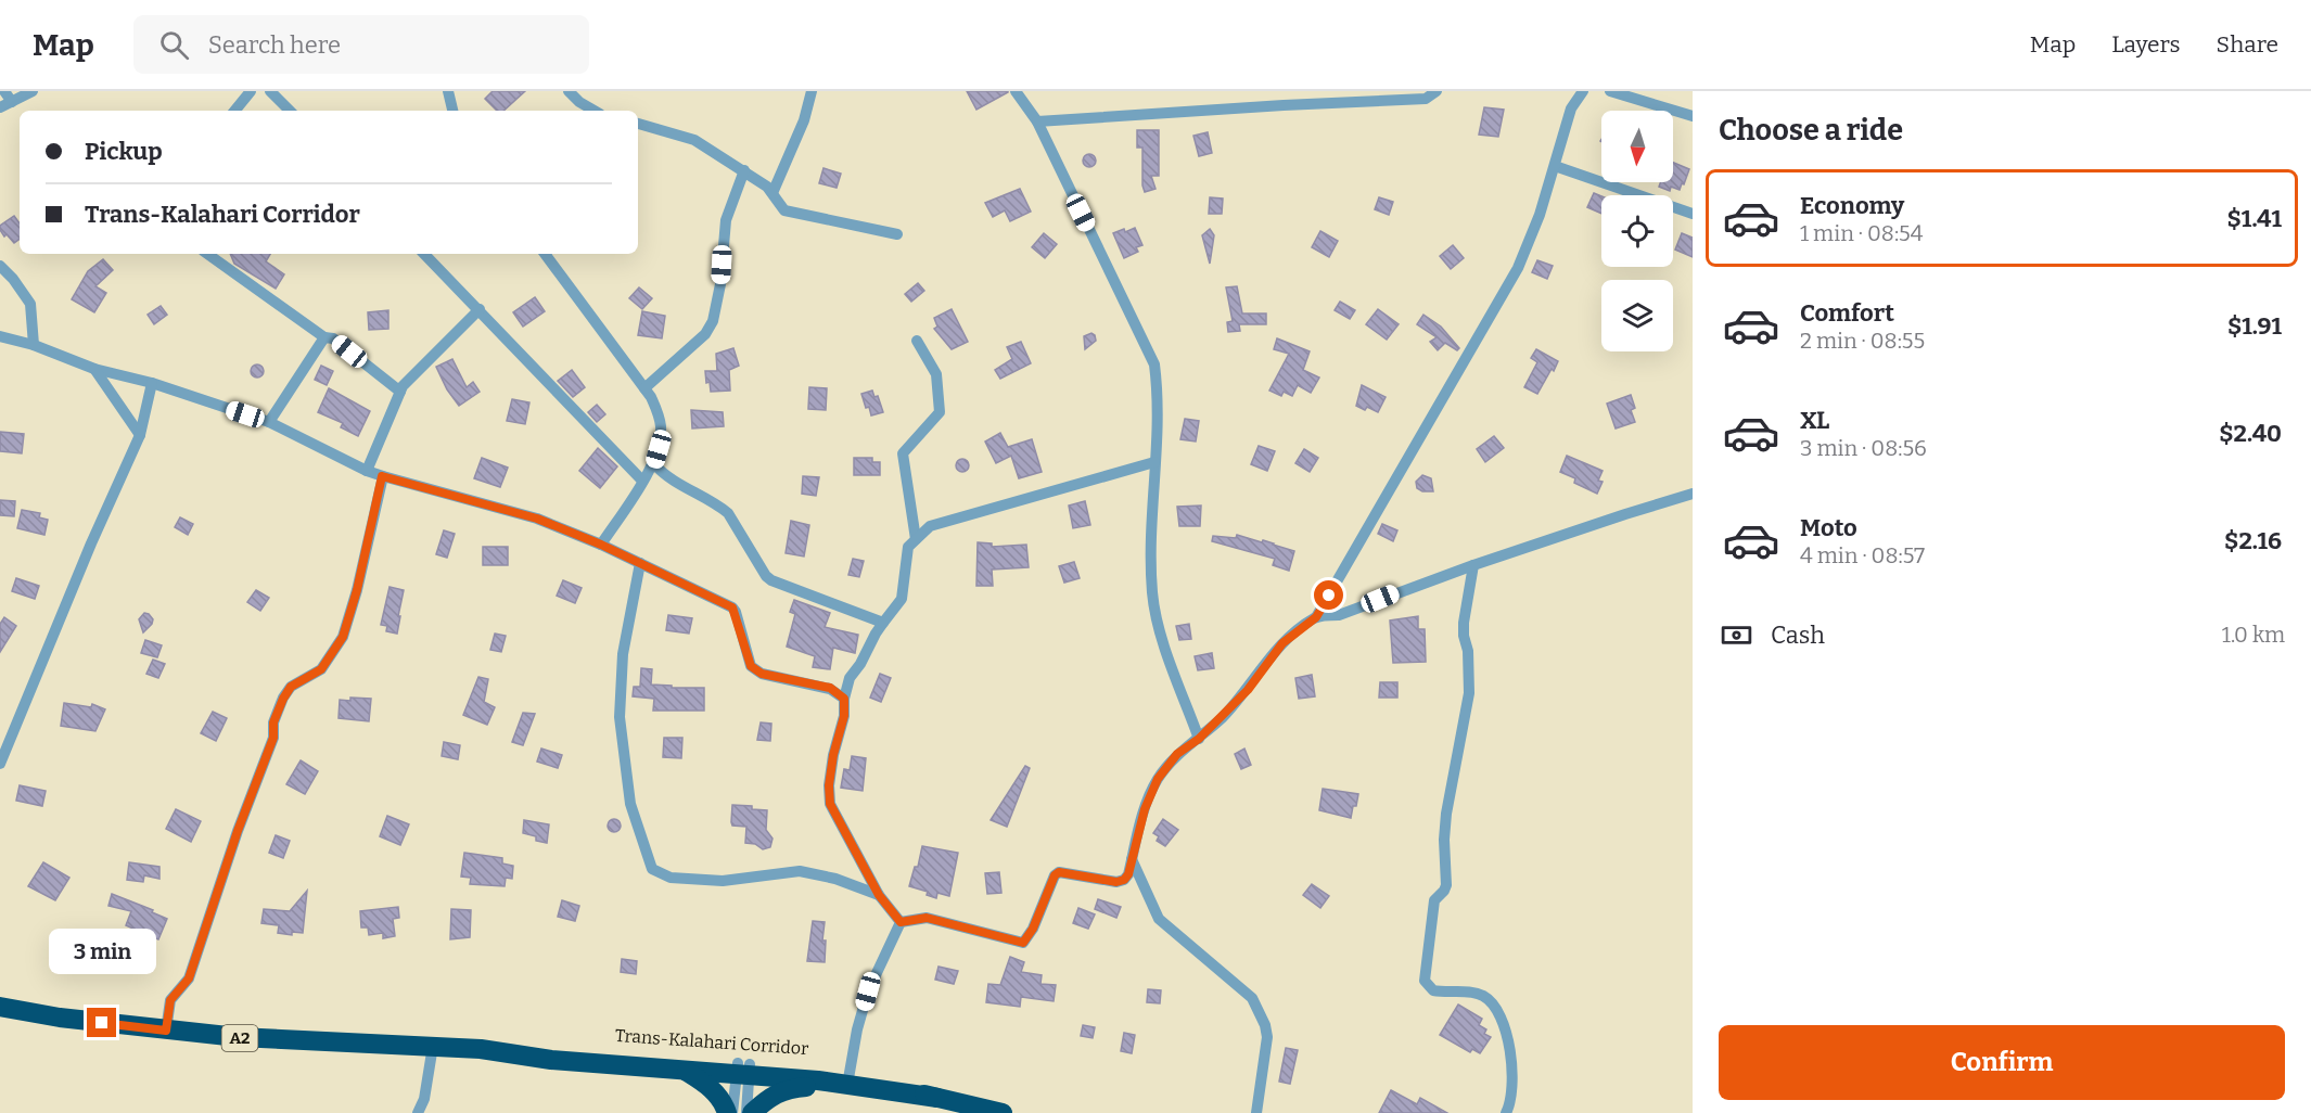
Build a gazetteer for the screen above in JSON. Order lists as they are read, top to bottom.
{
  "streets": {
    "highway": ["A2", "Trans-Kalahari Corridor"]
  },
  "north": "bottom",
  "page": {
    "header": "Map",
    "search": "Search here",
    "nav": ["Map", "Layers", "Share"],
    "heading": "Choose a ride",
    "banner": ["Pickup", "Trans-Kalahari Corridor"],
    "list": [
      {
        "name": "Economy",
        "note": "1 min · 08:54",
        "value": "$1.41"
      },
      {
        "name": "Comfort",
        "note": "2 min · 08:55",
        "value": "$1.91"
      },
      {
        "name": "XL",
        "note": "3 min · 08:56",
        "value": "$2.40"
      },
      {
        "name": "Moto",
        "note": "4 min · 08:57",
        "value": "$2.16"
      }
    ],
    "pay": ["Cash", "1.0 km"],
    "bubble": "3 min",
    "buttons": "Confirm"
  }
}
